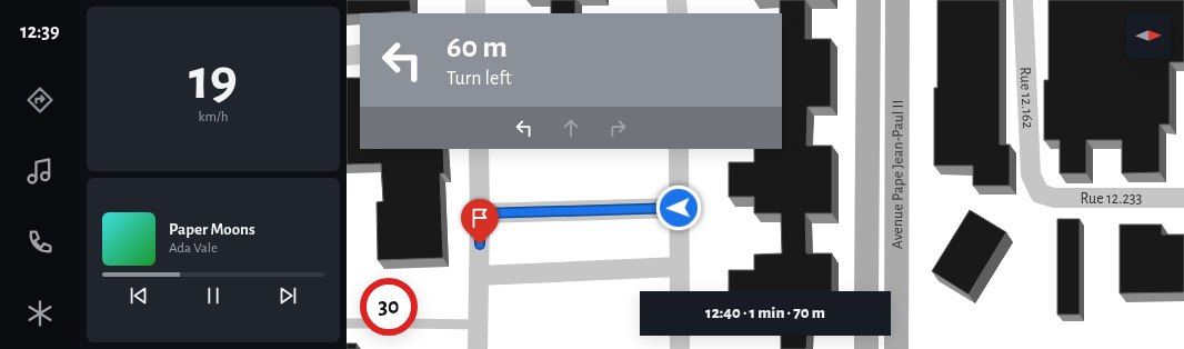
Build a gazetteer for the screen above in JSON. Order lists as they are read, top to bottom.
{
  "streets": {
    "main road": ["Avenue Pape Jean-Paul II"],
    "street": ["Rue 12.162", "Rue 12.233"]
  },
  "crossings": [
    ["Rue 12.162", "Rue 12.233"]
  ],
  "north": "right",
  "page": {
    "tabs": "12:39",
    "tile": ["19", "km/h"],
    "turn": ["60 m", "Turn left"],
    "song": ["Paper Moons", "Ada Vale"],
    "limit": "30",
    "trip": "12:40 · 1 min · 70 m"
  }
}
